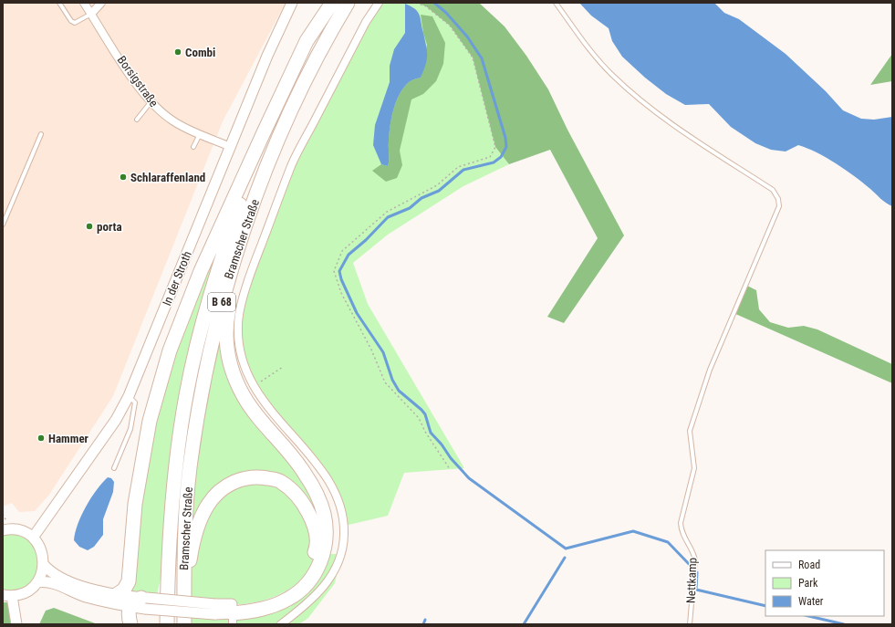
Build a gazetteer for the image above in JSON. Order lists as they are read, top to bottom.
{
  "streets": {
    "highway": ["Bramscher Straße", "B 68"],
    "street": ["Borsigstraße", "In der Stroth"],
    "lane": ["Nettkamp"]
  },
  "crossings": [
    ["Borsigstraße", "In der Stroth"]
  ],
  "places": [
    "Combi",
    "Schlaraffenland",
    "porta",
    "Hammer"
  ],
  "legend": ["Road", "Park", "Water"]
}
